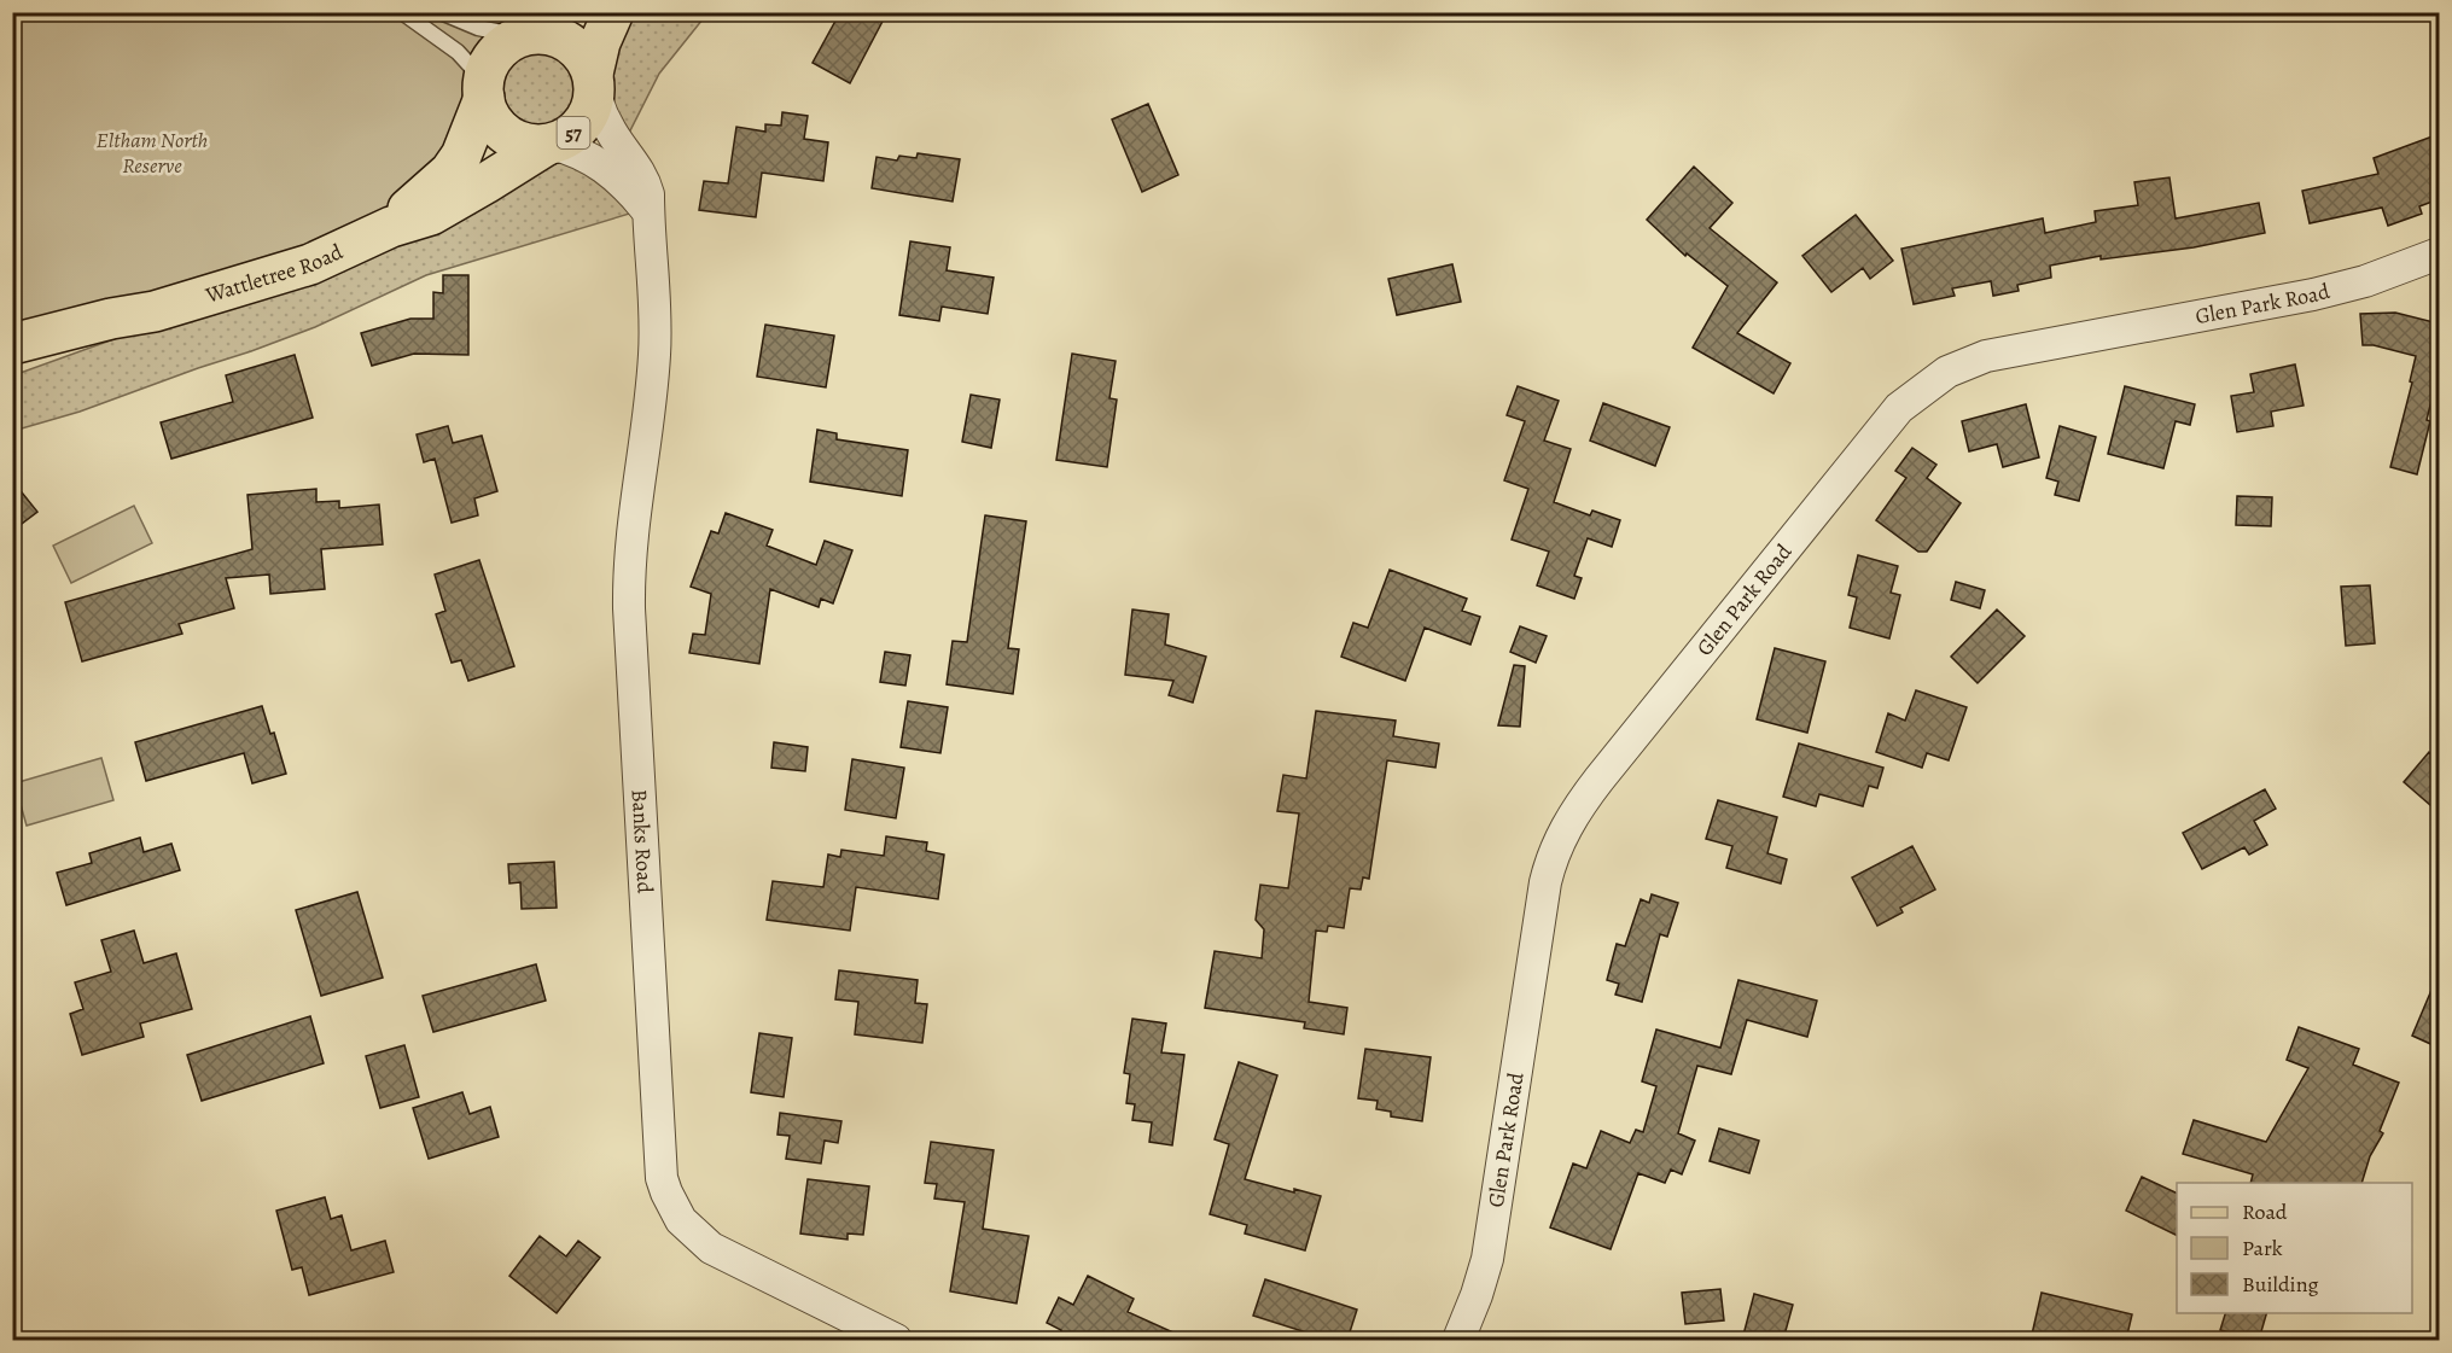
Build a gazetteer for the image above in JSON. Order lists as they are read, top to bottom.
{
  "streets": {
    "main road": ["57", "Wattletree Road"],
    "street": ["Glen Park Road", "Banks Road"]
  },
  "crossings": [
    ["57", "Wattletree Road"],
    ["57", "Banks Road"],
    ["Wattletree Road", "Banks Road"]
  ],
  "parks": ["Eltham North Reserve"],
  "legend": ["Road", "Park", "Building"]
}
